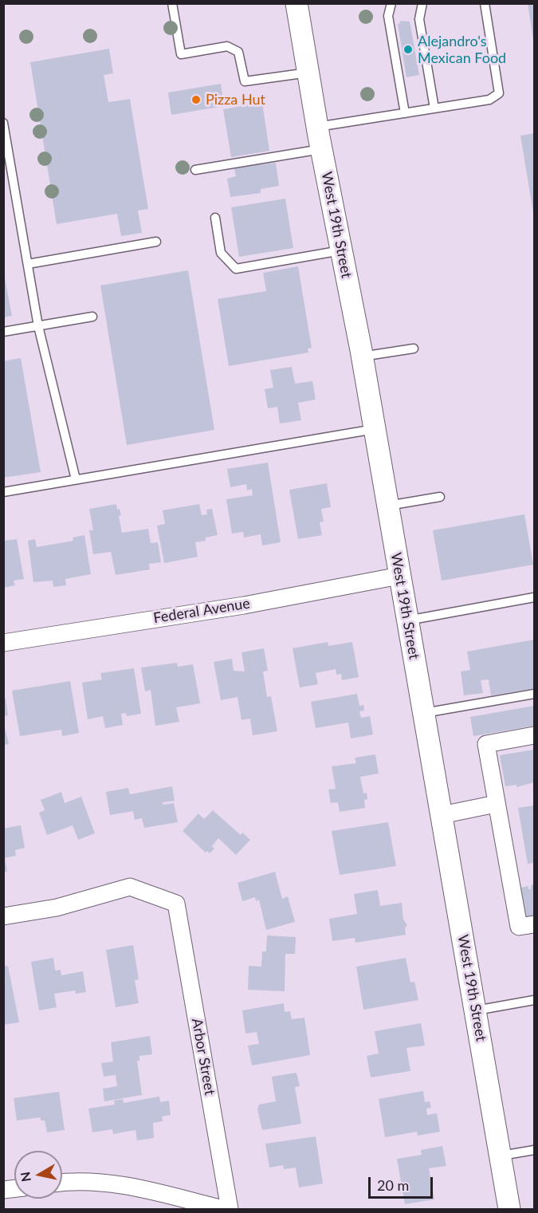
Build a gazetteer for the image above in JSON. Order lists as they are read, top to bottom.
{
  "streets": {
    "street": ["West 19th Street", "Federal Avenue", "Arbor Street"]
  },
  "crossings": [
    ["West 19th Street", "Federal Avenue"]
  ],
  "places": ["Alejandro's Mexican Food", "Pizza Hut"],
  "scale_bar": "20 m",
  "north": "left"
}
